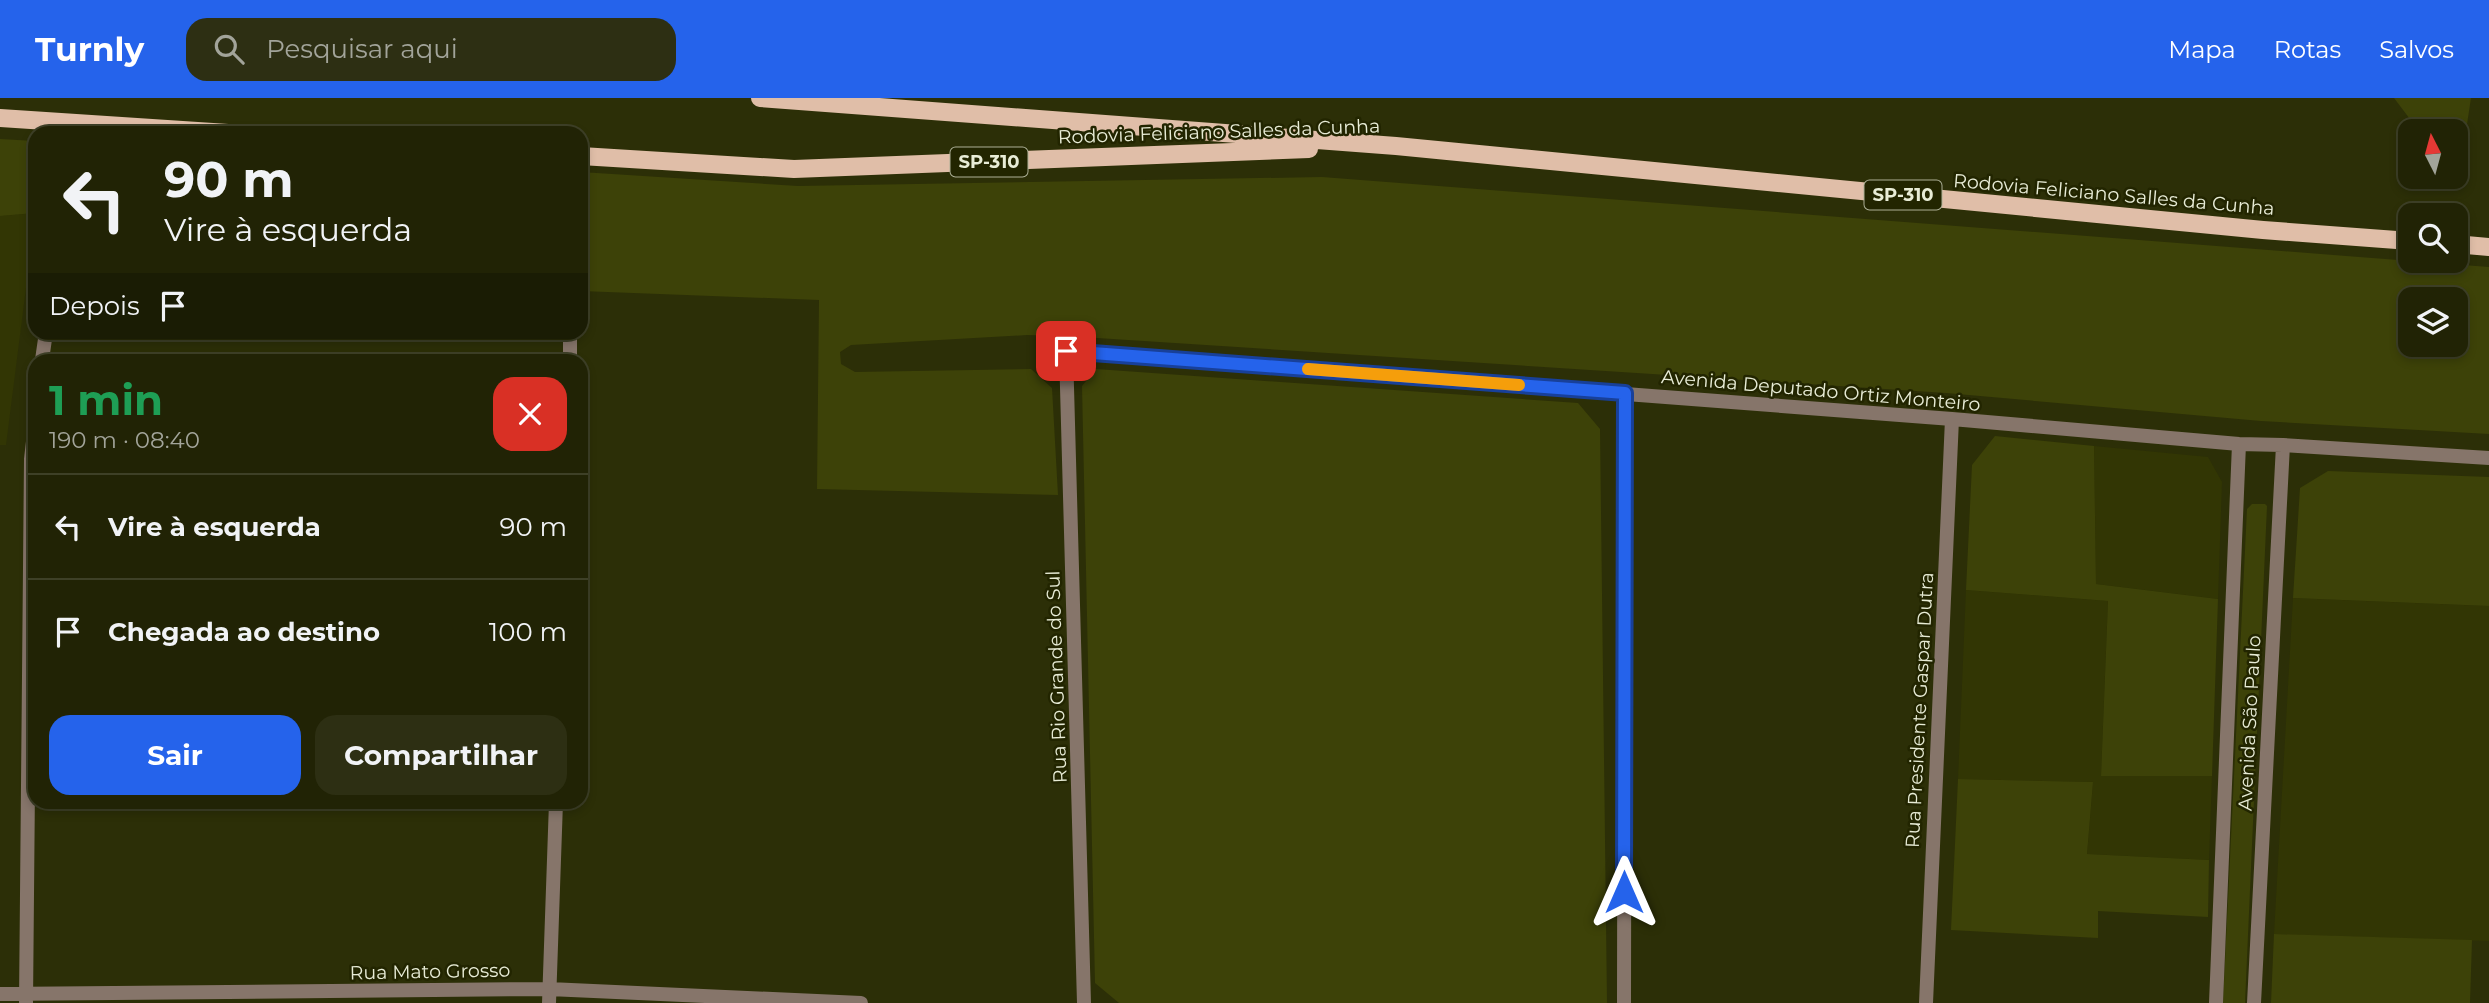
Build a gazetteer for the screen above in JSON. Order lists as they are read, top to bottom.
{
  "streets": {
    "main road": ["Rodovia Feliciano Salles da Cunha", "SP-310"],
    "street": [
      "Avenida Deputado Ortiz Monteiro",
      "Rua Rio Grande do Sul",
      "Rua Presidente Gaspar Dutra",
      "Avenida São Paulo",
      "Rua Mato Grosso"
    ]
  },
  "crossings": [
    ["Avenida Deputado Ortiz Monteiro", "Rua Rio Grande do Sul"],
    ["Avenida Deputado Ortiz Monteiro", "Rua Presidente Gaspar Dutra"],
    ["Avenida Deputado Ortiz Monteiro", "Avenida São Paulo"]
  ],
  "north": "top",
  "page": {
    "header": "Turnly",
    "search": "Pesquisar aqui",
    "nav": ["Mapa", "Rotas", "Salvos"],
    "turn": ["90 m", "Vire à esquerda"],
    "then": "Depois",
    "heading": ["1 min", "190 m · 08:40"],
    "list": [
      {
        "name": "Vire à esquerda",
        "value": "90 m"
      },
      {
        "name": "Chegada ao destino",
        "value": "100 m"
      }
    ],
    "buttons": ["Sair", "Compartilhar"]
  }
}
